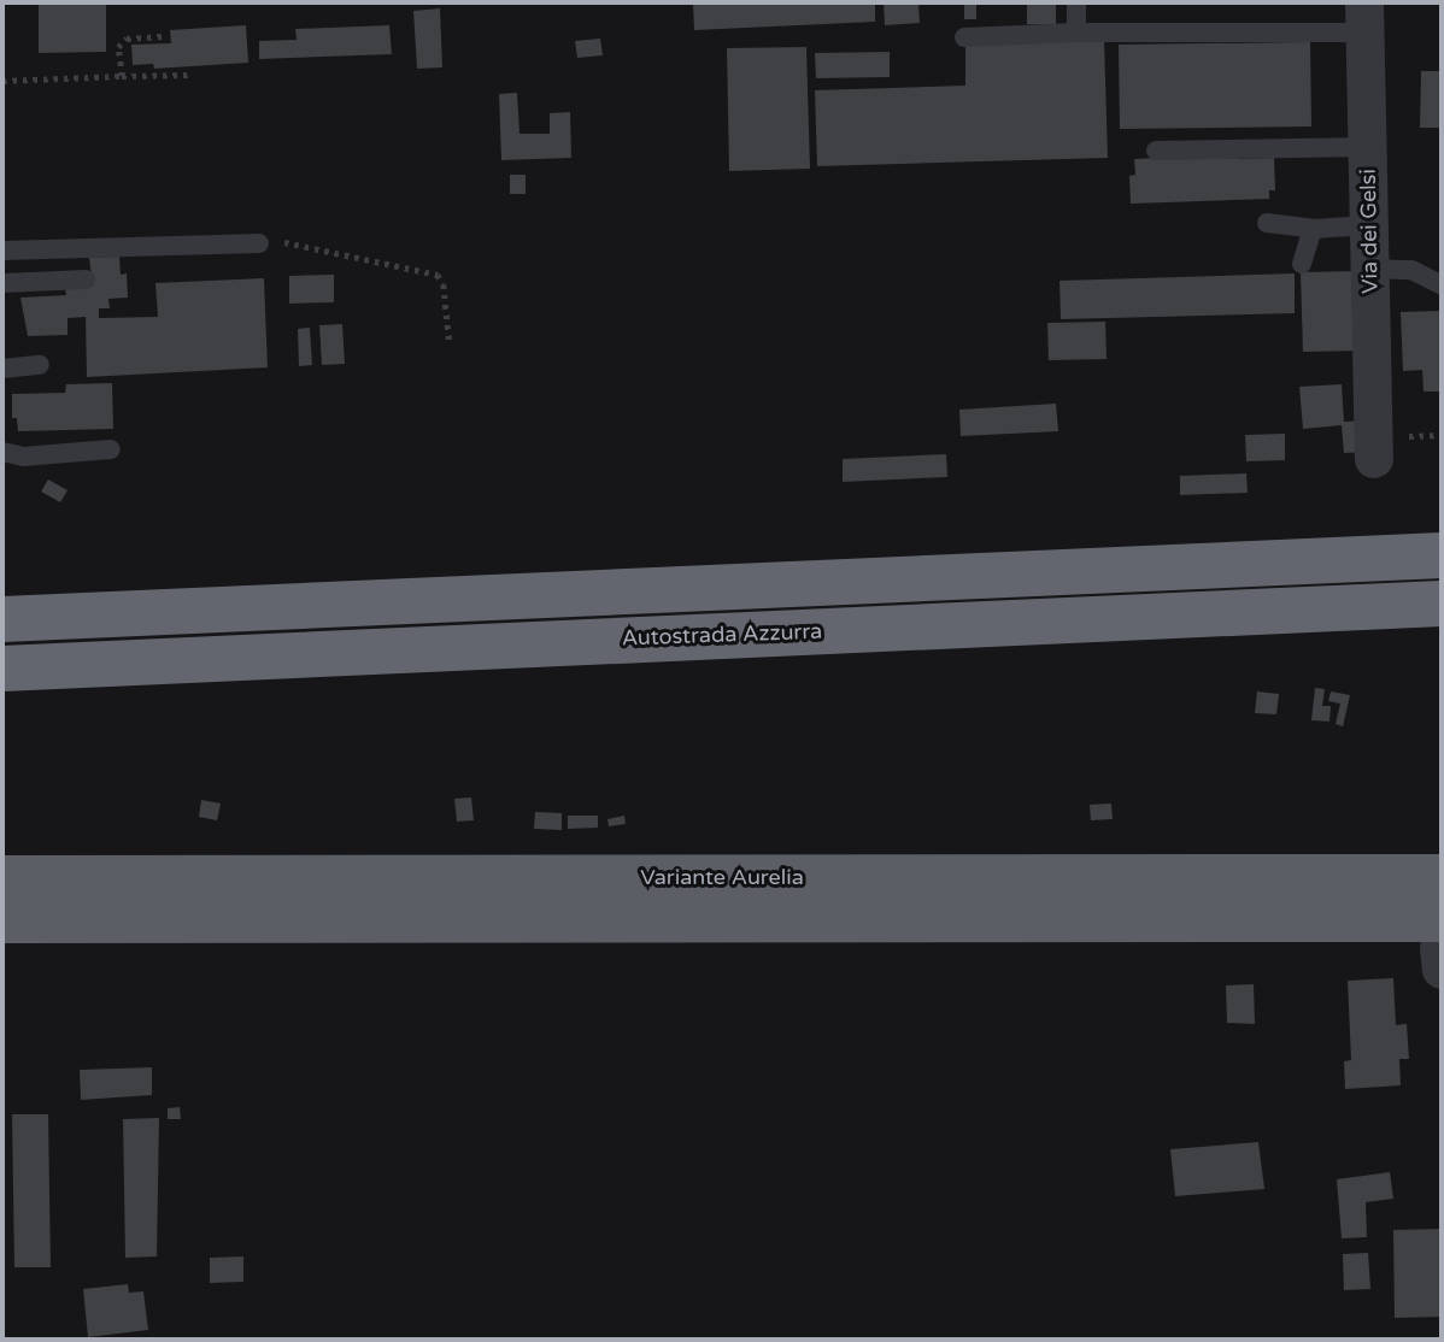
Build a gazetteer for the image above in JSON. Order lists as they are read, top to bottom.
{
  "streets": {
    "highway": ["Autostrada Azzurra", "Variante Aurelia"],
    "street": ["Via dei Gelsi"]
  }
}
